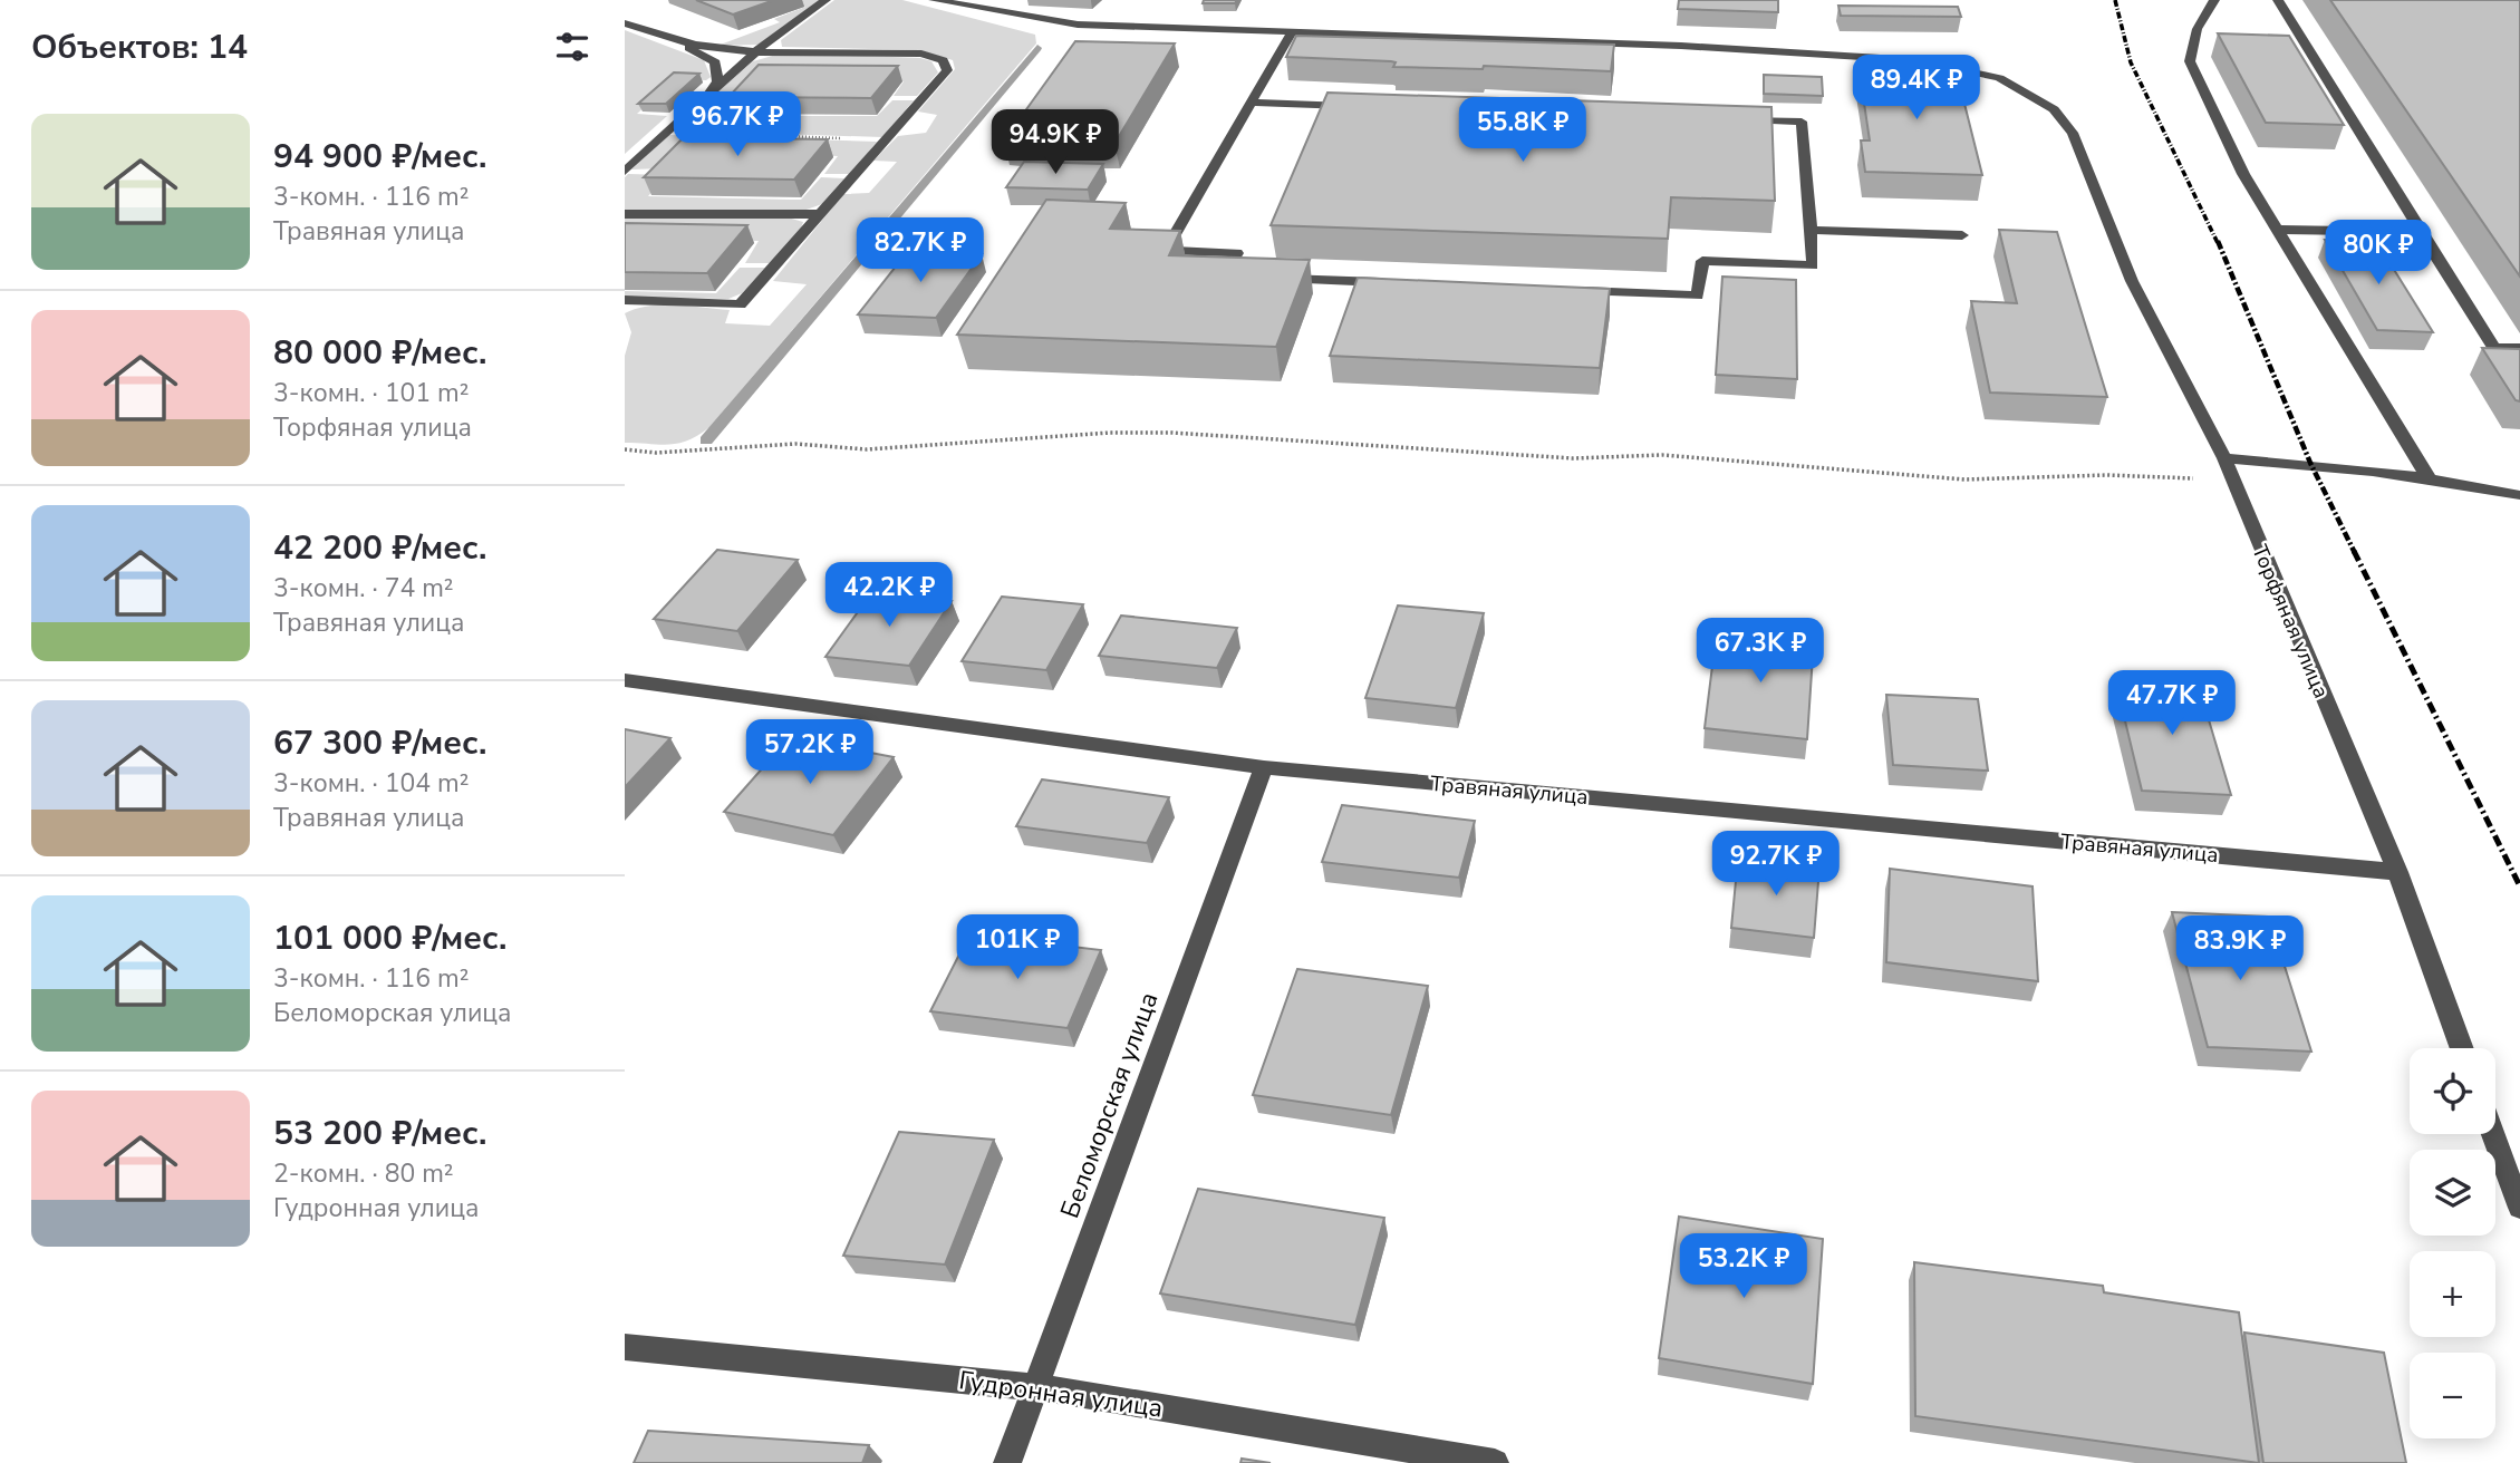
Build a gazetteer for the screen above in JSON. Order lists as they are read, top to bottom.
{
  "streets": {
    "street": [
      "Торфяная улица",
      "Травяная улица",
      "Беломорская улица",
      "Гудронная улица"
    ]
  },
  "crossings": [
    ["Торфяная улица", "Травяная улица"],
    ["Травяная улица", "Беломорская улица"],
    ["Беломорская улица", "Гудронная улица"]
  ],
  "page": {
    "heading": "Объектов: 14",
    "price": [
      "89.4K ₽",
      "96.7K ₽",
      "55.8K ₽",
      "94.9K ₽",
      "82.7K ₽",
      "80K ₽",
      "42.2K ₽",
      "67.3K ₽",
      "47.7K ₽",
      "57.2K ₽",
      "92.7K ₽",
      "101K ₽",
      "83.9K ₽",
      "53.2K ₽"
    ],
    "list": [
      {
        "name": "94 900 ₽/мес.",
        "note": "3-комн. · 116 m² · Травяная улица"
      },
      {
        "name": "80 000 ₽/мес.",
        "note": "3-комн. · 101 m² · Торфяная улица"
      },
      {
        "name": "42 200 ₽/мес.",
        "note": "3-комн. · 74 m² · Травяная улица"
      },
      {
        "name": "67 300 ₽/мес.",
        "note": "3-комн. · 104 m² · Травяная улица"
      },
      {
        "name": "101 000 ₽/мес.",
        "note": "3-комн. · 116 m² · Беломорская улица"
      },
      {
        "name": "53 200 ₽/мес.",
        "note": "2-комн. · 80 m² · Гудронная улица"
      }
    ],
    "map_buttons": ["+", "−"]
  }
}
